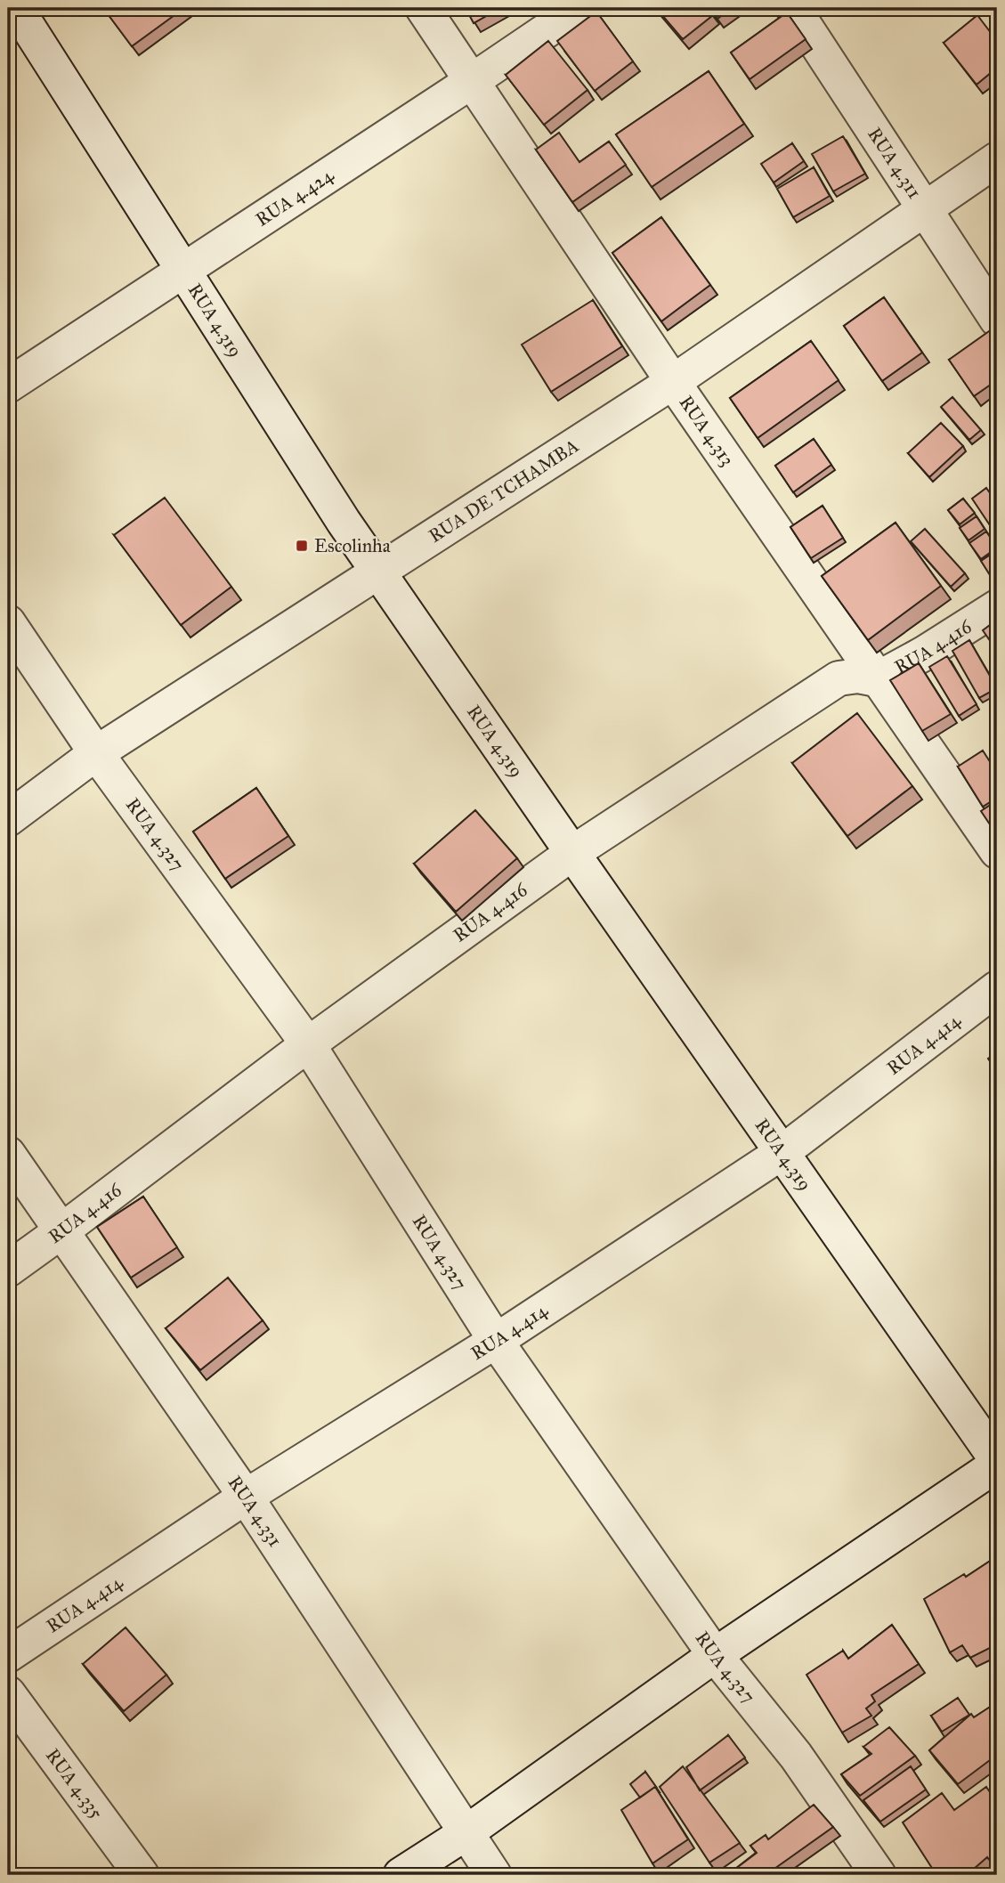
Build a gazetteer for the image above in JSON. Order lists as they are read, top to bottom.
{
  "streets": {
    "street": [
      "RUA 4.311",
      "RUA 4.424",
      "RUA 4.319",
      "RUA 4.313",
      "RUA DE TCHAMBA",
      "RUA 4.416",
      "RUA 4.327",
      "RUA 4.414",
      "RUA 4.331",
      "RUA 4.335"
    ]
  },
  "crossings": [
    ["RUA 4.311", "RUA DE TCHAMBA"],
    ["RUA 4.424", "RUA 4.319"],
    ["RUA 4.424", "RUA 4.313"],
    ["RUA 4.319", "RUA DE TCHAMBA"],
    ["RUA 4.319", "RUA 4.416"],
    ["RUA 4.319", "RUA 4.414"],
    ["RUA 4.313", "RUA DE TCHAMBA"],
    ["RUA 4.313", "RUA 4.416"],
    ["RUA DE TCHAMBA", "RUA 4.327"],
    ["RUA 4.416", "RUA 4.327"],
    ["RUA 4.416", "RUA 4.331"],
    ["RUA 4.327", "RUA 4.414"],
    ["RUA 4.414", "RUA 4.331"]
  ],
  "places": {
    "transit": ["Escolinha"]
  }
}
